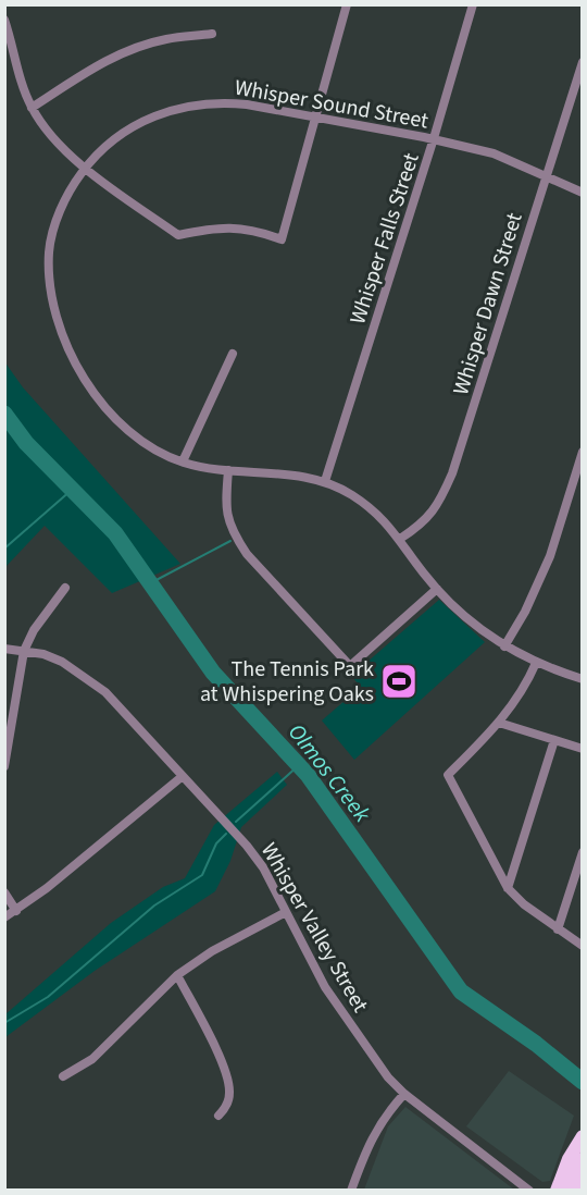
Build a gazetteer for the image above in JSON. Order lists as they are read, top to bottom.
{
  "streets": {
    "street": [
      "Whisper Sound Street",
      "Whisper Falls Street",
      "Whisper Dawn Street",
      "Whisper Valley Street"
    ]
  },
  "crossings": [
    ["Whisper Sound Street", "Whisper Falls Street"],
    ["Whisper Sound Street", "Whisper Dawn Street"]
  ],
  "water": ["Olmos Creek"],
  "places": {
    "sports": ["The Tennis Park at Whispering Oaks"]
  }
}
